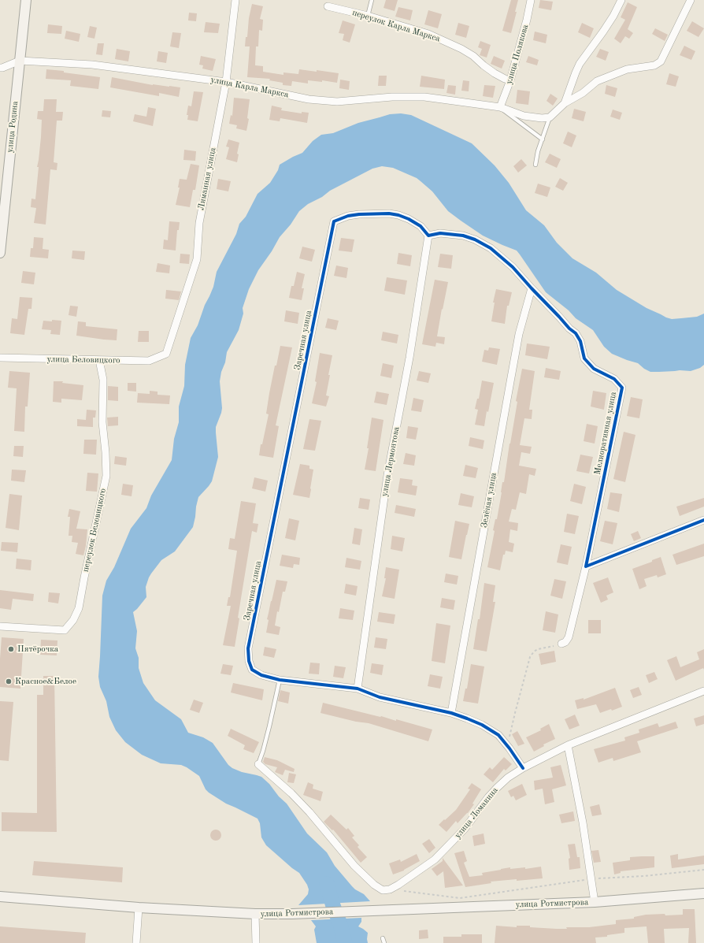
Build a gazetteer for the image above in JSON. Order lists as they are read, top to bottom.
{
  "streets": {
    "street": [
      "переулок Карла Маркса",
      "улица Полякова",
      "улица Карла Маркса",
      "улица Родина",
      "Лиманная улица",
      "Заречная улица",
      "улица Беловицкого",
      "Мелиоративная улица",
      "улица Лермонтова",
      "Зелёная улица",
      "переулок Беловицкого",
      "улица Ломакина",
      "улица Ротмистрова"
    ]
  },
  "crossings": [
    ["переулок Карла Маркса", "улица Полякова"],
    ["улица Полякова", "улица Карла Маркса"],
    ["улица Карла Маркса", "улица Родина"],
    ["улица Карла Маркса", "Лиманная улица"],
    ["Лиманная улица", "улица Беловицкого"],
    ["Заречная улица", "Мелиоративная улица"],
    ["Заречная улица", "улица Лермонтова"],
    ["Заречная улица", "Зелёная улица"],
    ["Заречная улица", "улица Ломакина"],
    ["улица Беловицкого", "переулок Беловицкого"],
    ["Мелиоративная улица", "улица Лермонтова"],
    ["Мелиоративная улица", "Зелёная улица"],
    ["улица Ломакина", "улица Ротмистрова"]
  ],
  "places": ["Пятёрочка", "Красное&Белое"]
}
